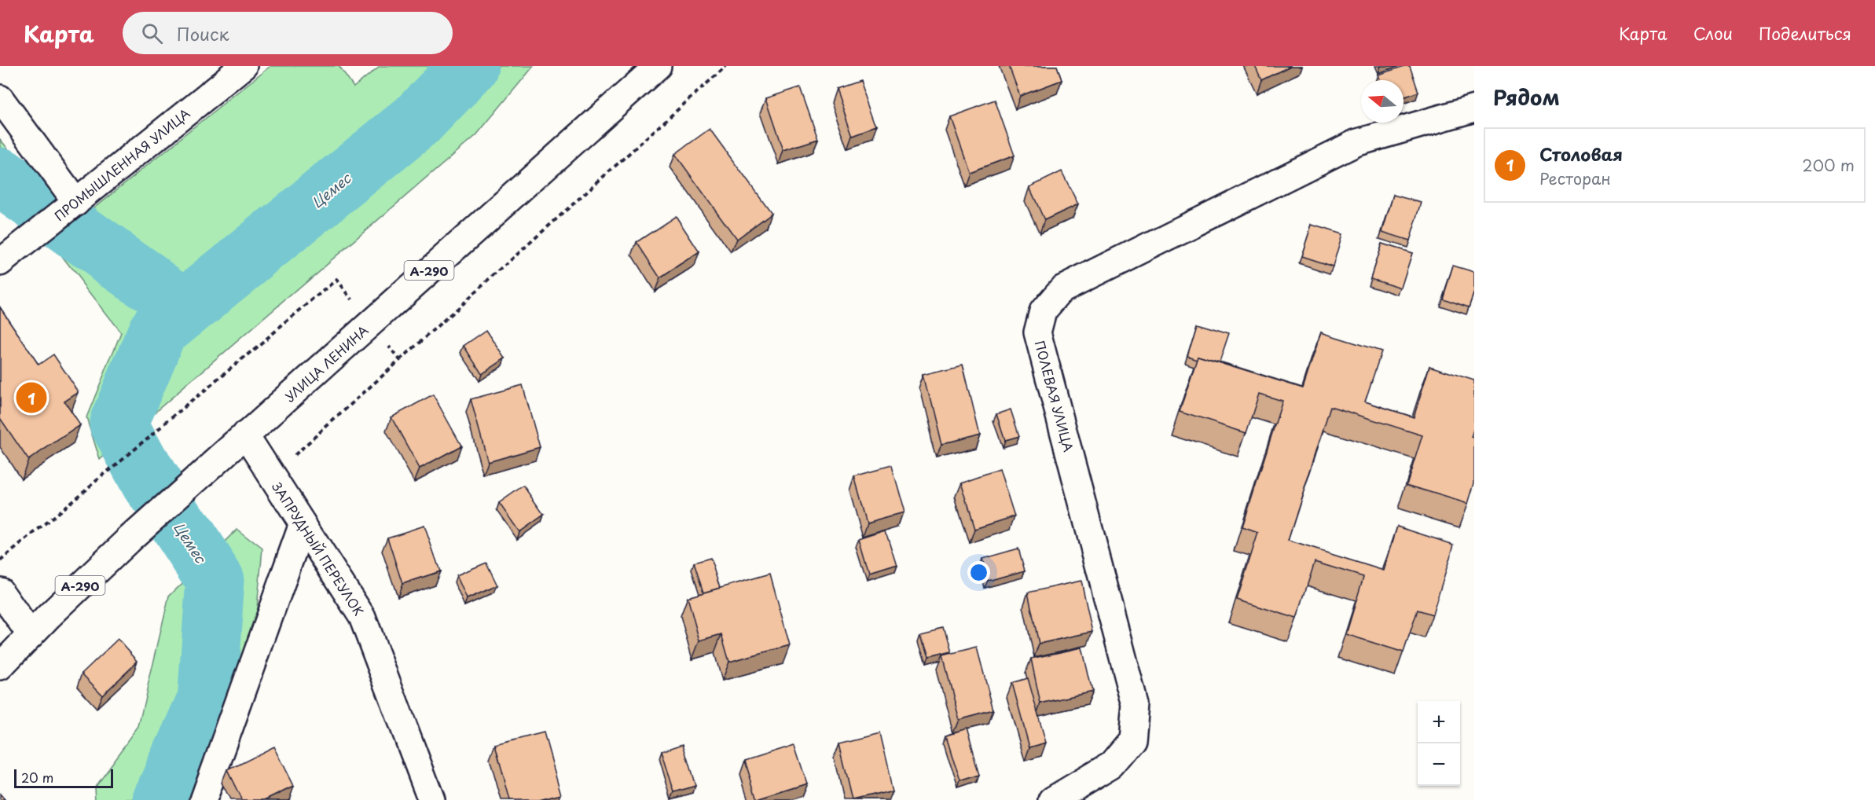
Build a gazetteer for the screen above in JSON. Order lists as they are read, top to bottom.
{
  "streets": {
    "main road": [
      "ПРОМЫШЛЕННАЯ УЛИЦА",
      "А-290",
      "УЛИЦА ЛЕНИНА",
      "ПОЛЕВАЯ УЛИЦА",
      "ЗАПРУДНЫЙ ПЕРЕУЛОК"
    ]
  },
  "crossings": [
    ["УЛИЦА ЛЕНИНА", "ЗАПРУДНЫЙ ПЕРЕУЛОК"]
  ],
  "water": ["Цемес"],
  "scale_bar": "20 m",
  "north": "left",
  "page": {
    "header": "Карта",
    "search": "Поиск",
    "nav": ["Карта", "Слои", "Поделиться"],
    "heading": "Рядом",
    "list": [
      {
        "mark": "1",
        "name": "Столовая",
        "note": "Ресторан",
        "value": "200 m"
      }
    ],
    "pins": "1",
    "map_buttons": ["+", "−"],
    "scale": "20 m"
  }
}
